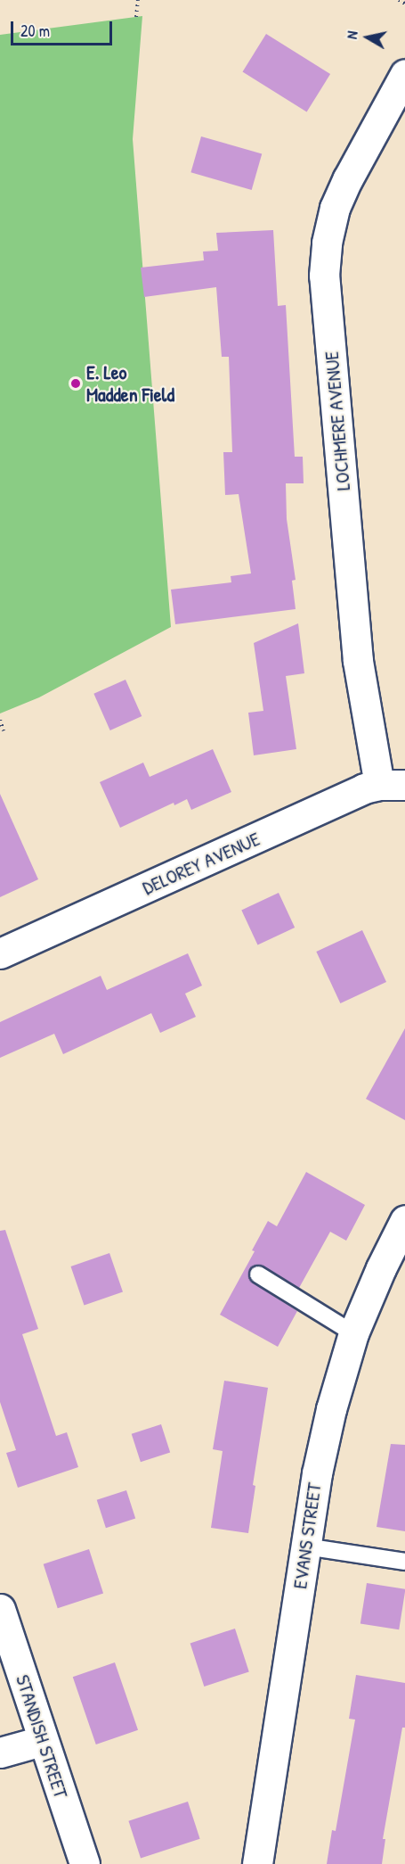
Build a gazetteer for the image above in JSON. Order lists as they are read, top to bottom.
{
  "streets": {
    "street": [
      "LOCHMERE AVENUE",
      "DELOREY AVENUE",
      "EVANS STREET",
      "STANDISH STREET"
    ]
  },
  "crossings": [
    ["LOCHMERE AVENUE", "DELOREY AVENUE"]
  ],
  "places": ["E. Leo Madden Field"],
  "scale_bar": "20 m",
  "north": "left"
}
